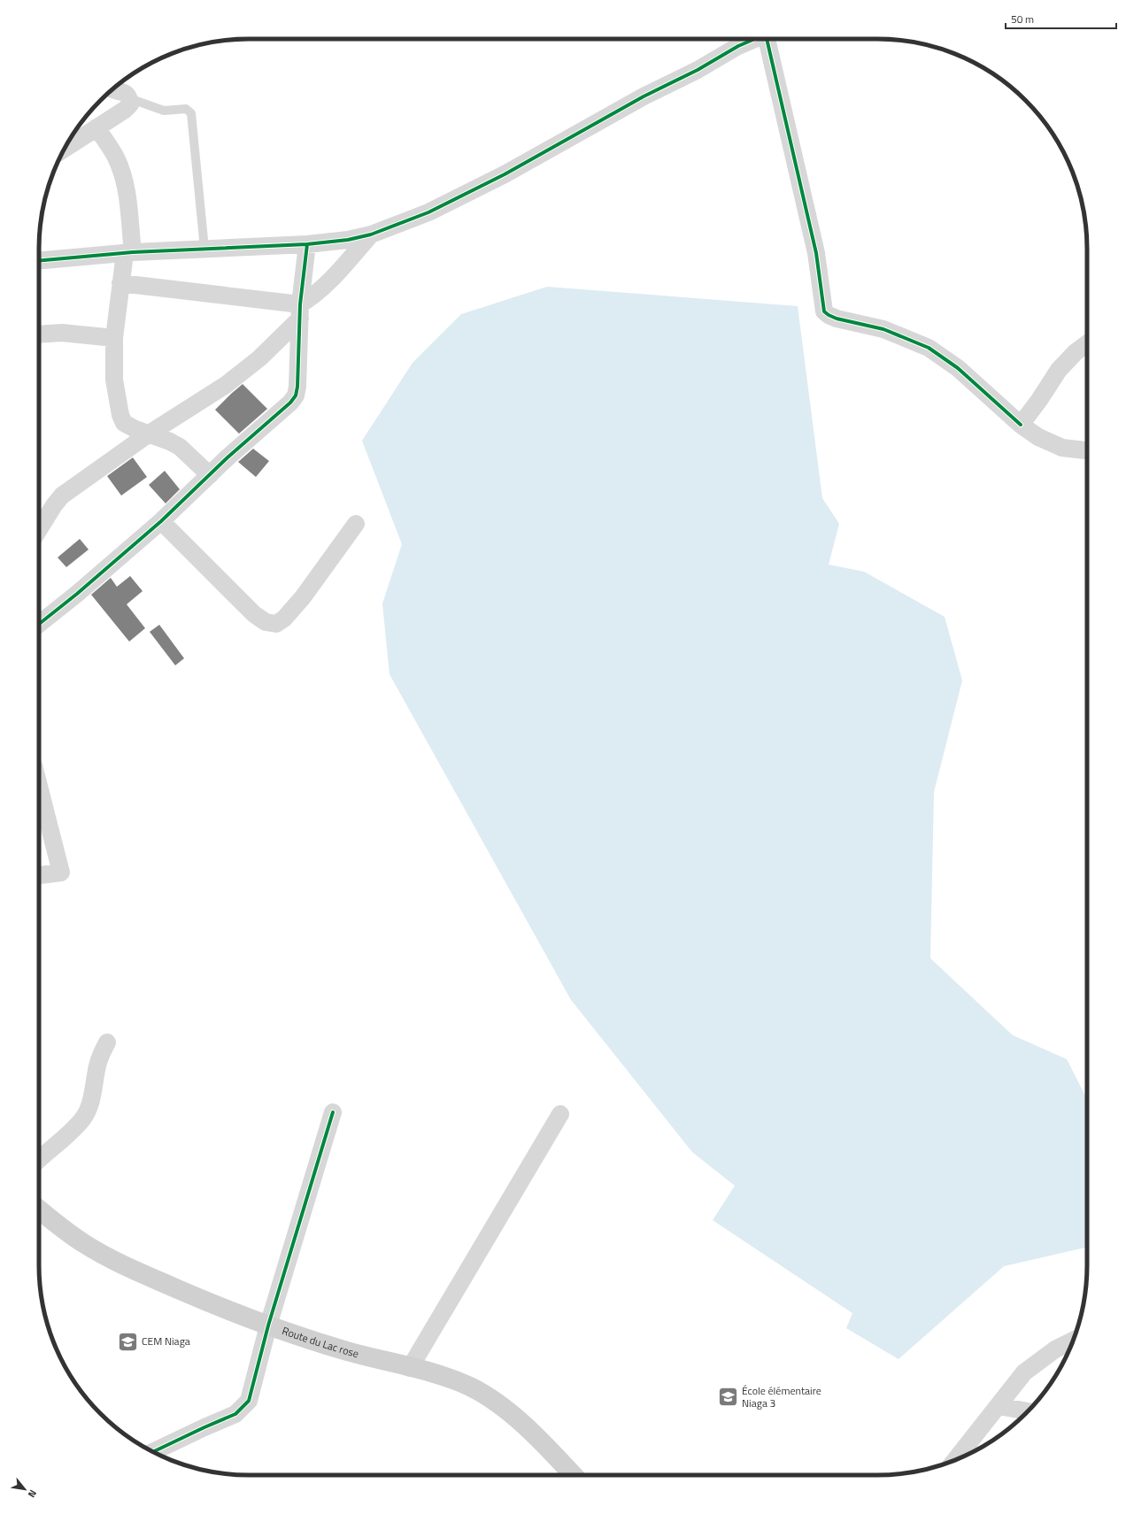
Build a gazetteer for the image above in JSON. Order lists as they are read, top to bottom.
{
  "streets": {
    "main road": ["Route du Lac rose"]
  },
  "places": {
    "school or university": ["CEM Niaga", "École élémentaire Niaga 3"]
  },
  "scale_bar": "50 m",
  "north": "bottom right"
}
